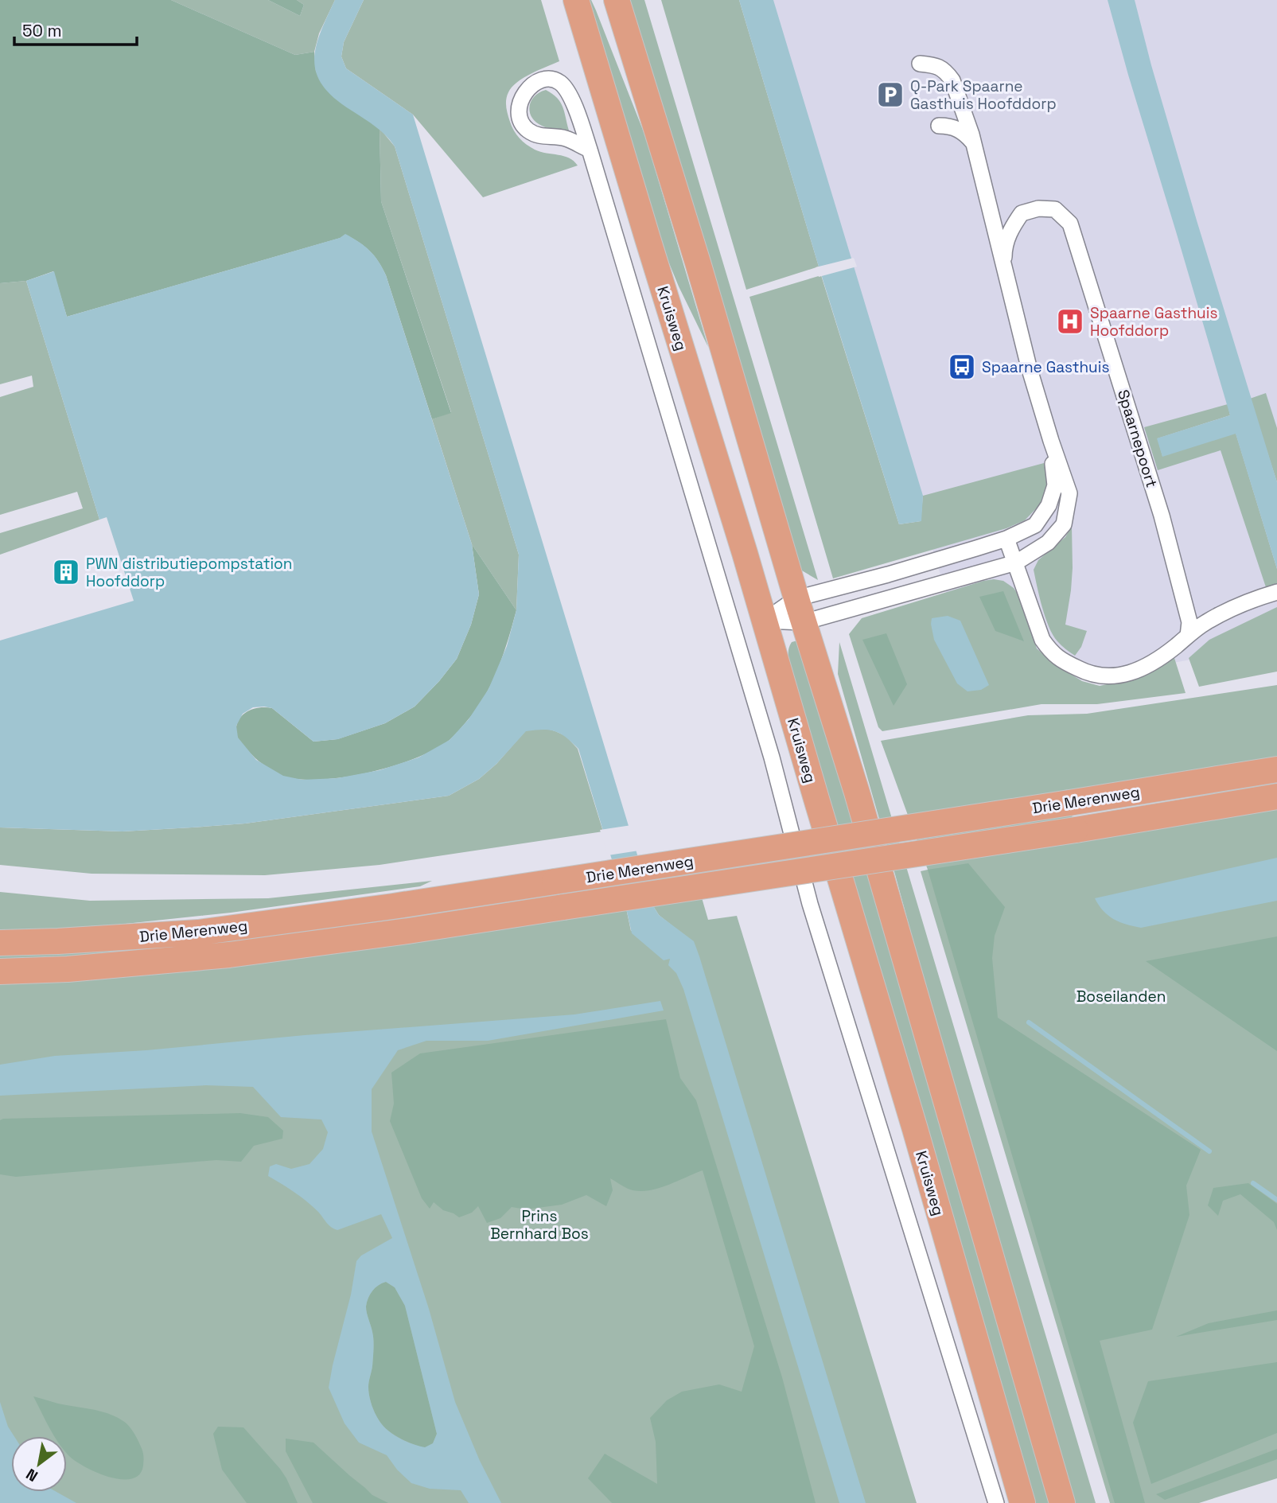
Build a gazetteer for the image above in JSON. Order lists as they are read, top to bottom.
{
  "streets": {
    "highway": ["Kruisweg", "Drie Merenweg"],
    "street": ["Spaarnepoort"]
  },
  "crossings": [
    ["Kruisweg", "Spaarnepoort"]
  ],
  "parks": ["Boseilanden", "Prins Bernhard Bos"],
  "places": {
    "parking": ["Q-Park Spaarne Gasthuis Hoofddorp"],
    "hospital": ["Spaarne Gasthuis Hoofddorp"],
    "bus stop": ["Spaarne Gasthuis"],
    "building": ["PWN distributiepompstation Hoofddorp"]
  },
  "scale_bar": "50 m",
  "north": "bottom left"
}
